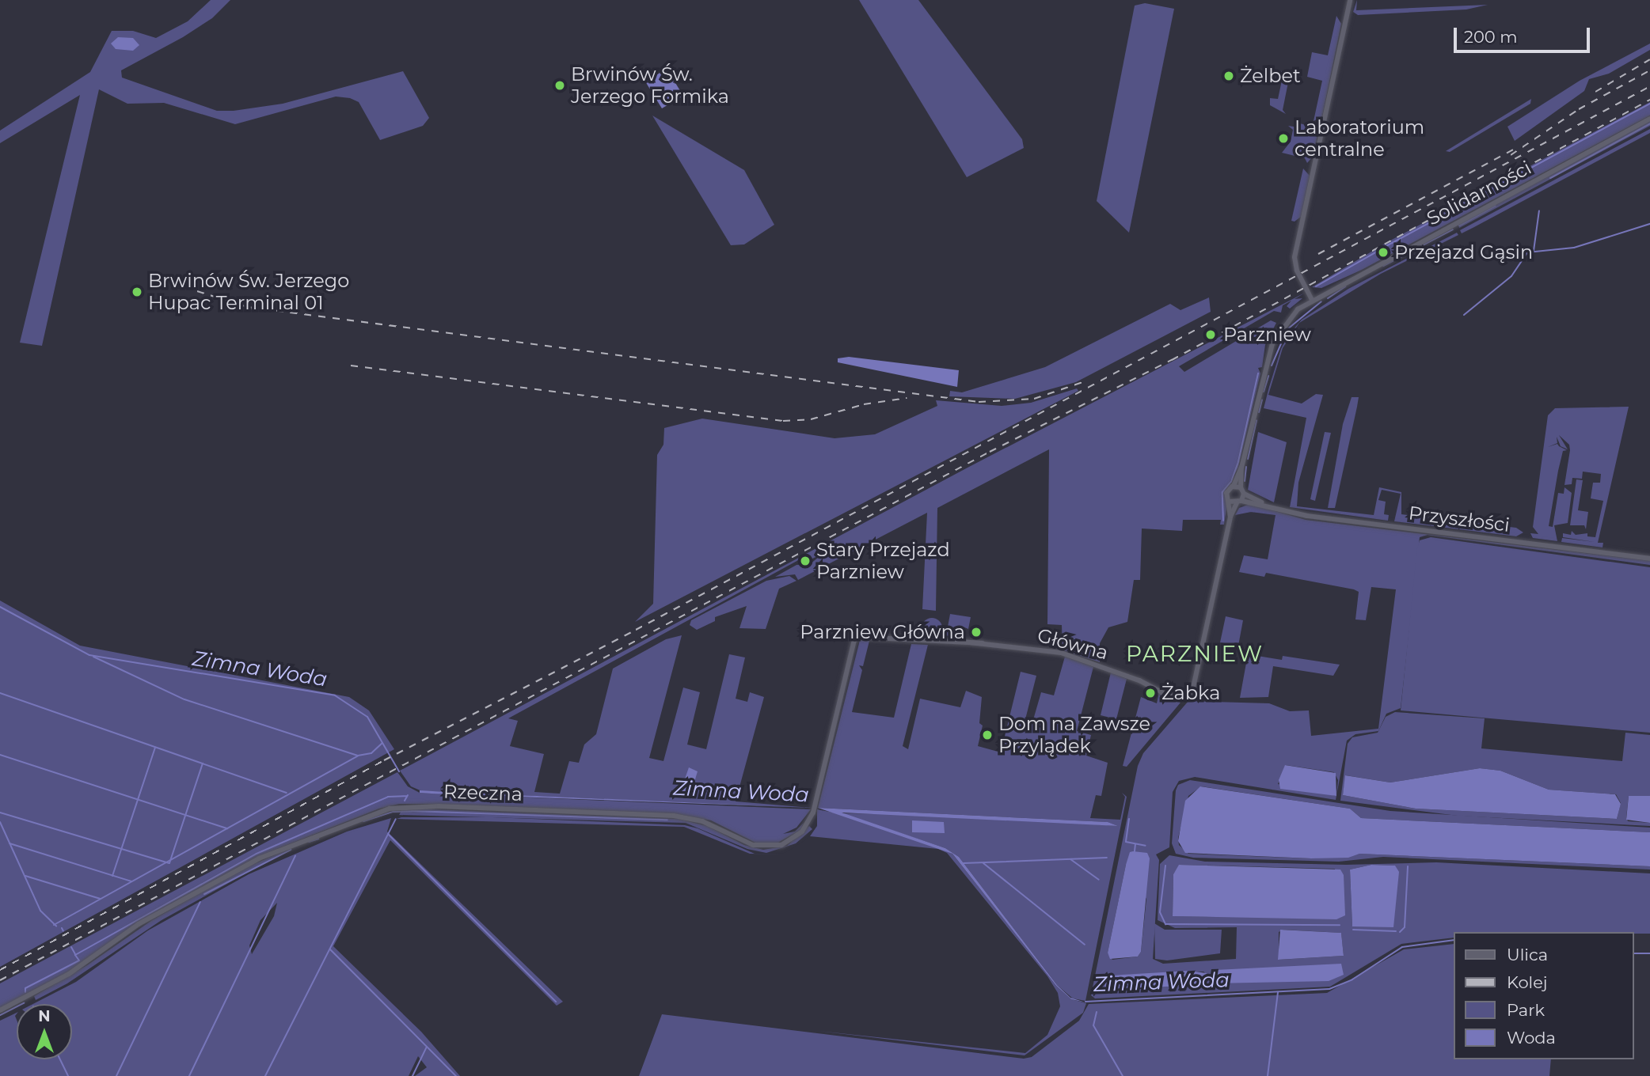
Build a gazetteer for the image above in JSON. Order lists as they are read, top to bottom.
{
  "streets": {
    "street": [
      "Solidarności",
      "Przyszłości",
      "Główna",
      "Rzeczna"
    ]
  },
  "crossings": [
    ["Solidarności", "Przyszłości"],
    ["Główna", "Rzeczna"]
  ],
  "districts": ["PARZNIEW"],
  "water": ["Zimna Woda"],
  "places": [
    "Żelbet",
    "Brwinów Św. Jerzego Formika",
    "Laboratorium centralne",
    "Przejazd Gąsin",
    "Brwinów Św. Jerzego Hupac Terminal 01",
    "Parzniew",
    "Stary Przejazd Parzniew",
    "Parzniew Główna",
    "Żabka",
    "Dom na Zawsze Przylądek"
  ],
  "legend": [
    "Ulica",
    "Kolej",
    "Park",
    "Woda"
  ],
  "scale_bar": "200 m",
  "north": "top"
}
